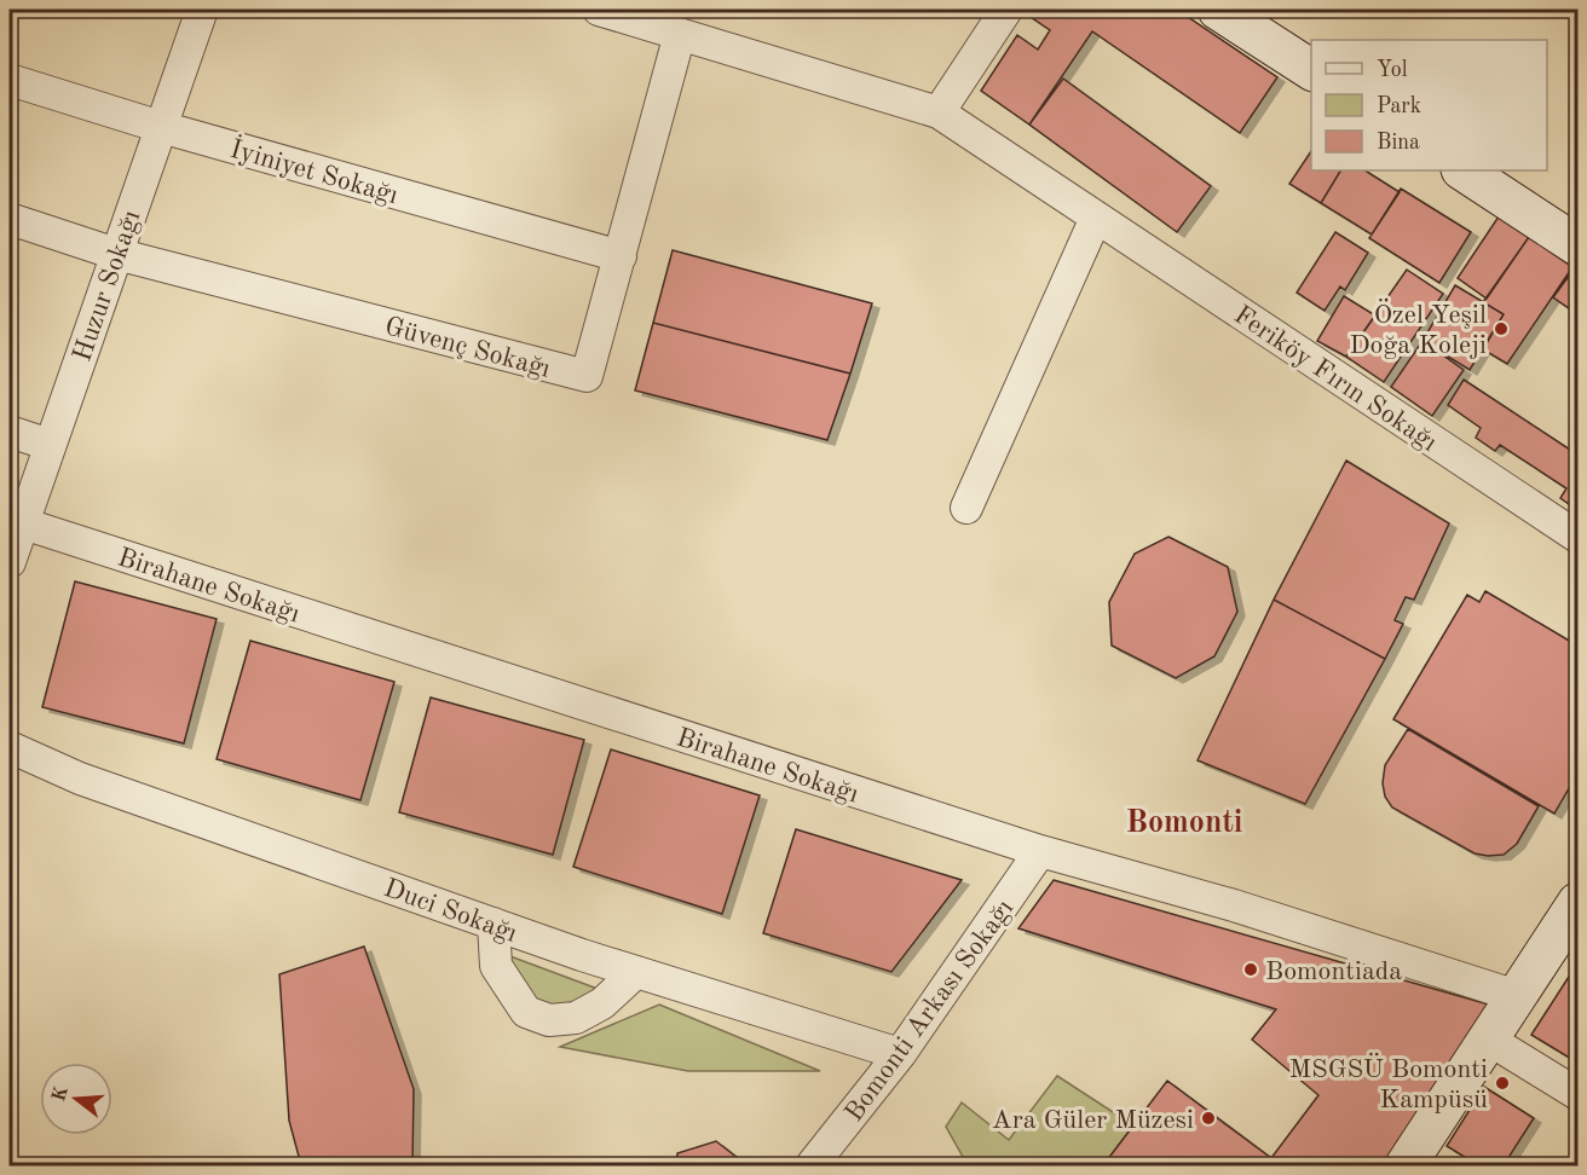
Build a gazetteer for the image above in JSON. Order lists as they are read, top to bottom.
{
  "streets": {
    "street": [
      "İyiniyet Sokağı",
      "Huzur Sokağı",
      "Güvenç Sokağı",
      "Feriköy Fırın Sokağı",
      "Birahane Sokağı",
      "Duci Sokağı",
      "Bomonti Arkası Sokağı"
    ]
  },
  "crossings": [
    ["İyiniyet Sokağı", "Huzur Sokağı"],
    ["İyiniyet Sokağı", "Güvenç Sokağı"],
    ["Huzur Sokağı", "Güvenç Sokağı"],
    ["Huzur Sokağı", "Birahane Sokağı"],
    ["Güvenç Sokağı", "Feriköy Fırın Sokağı"],
    ["Birahane Sokağı", "Bomonti Arkası Sokağı"],
    ["Duci Sokağı", "Bomonti Arkası Sokağı"]
  ],
  "districts": ["Bomonti"],
  "places": [
    "Özel Yeşil Doğa Koleji",
    "Bomontiada",
    "MSGSÜ Bomonti Kampüsü",
    "Ara Güler Müzesi"
  ],
  "legend": ["Yol", "Park", "Bina"],
  "north": "left"
}
